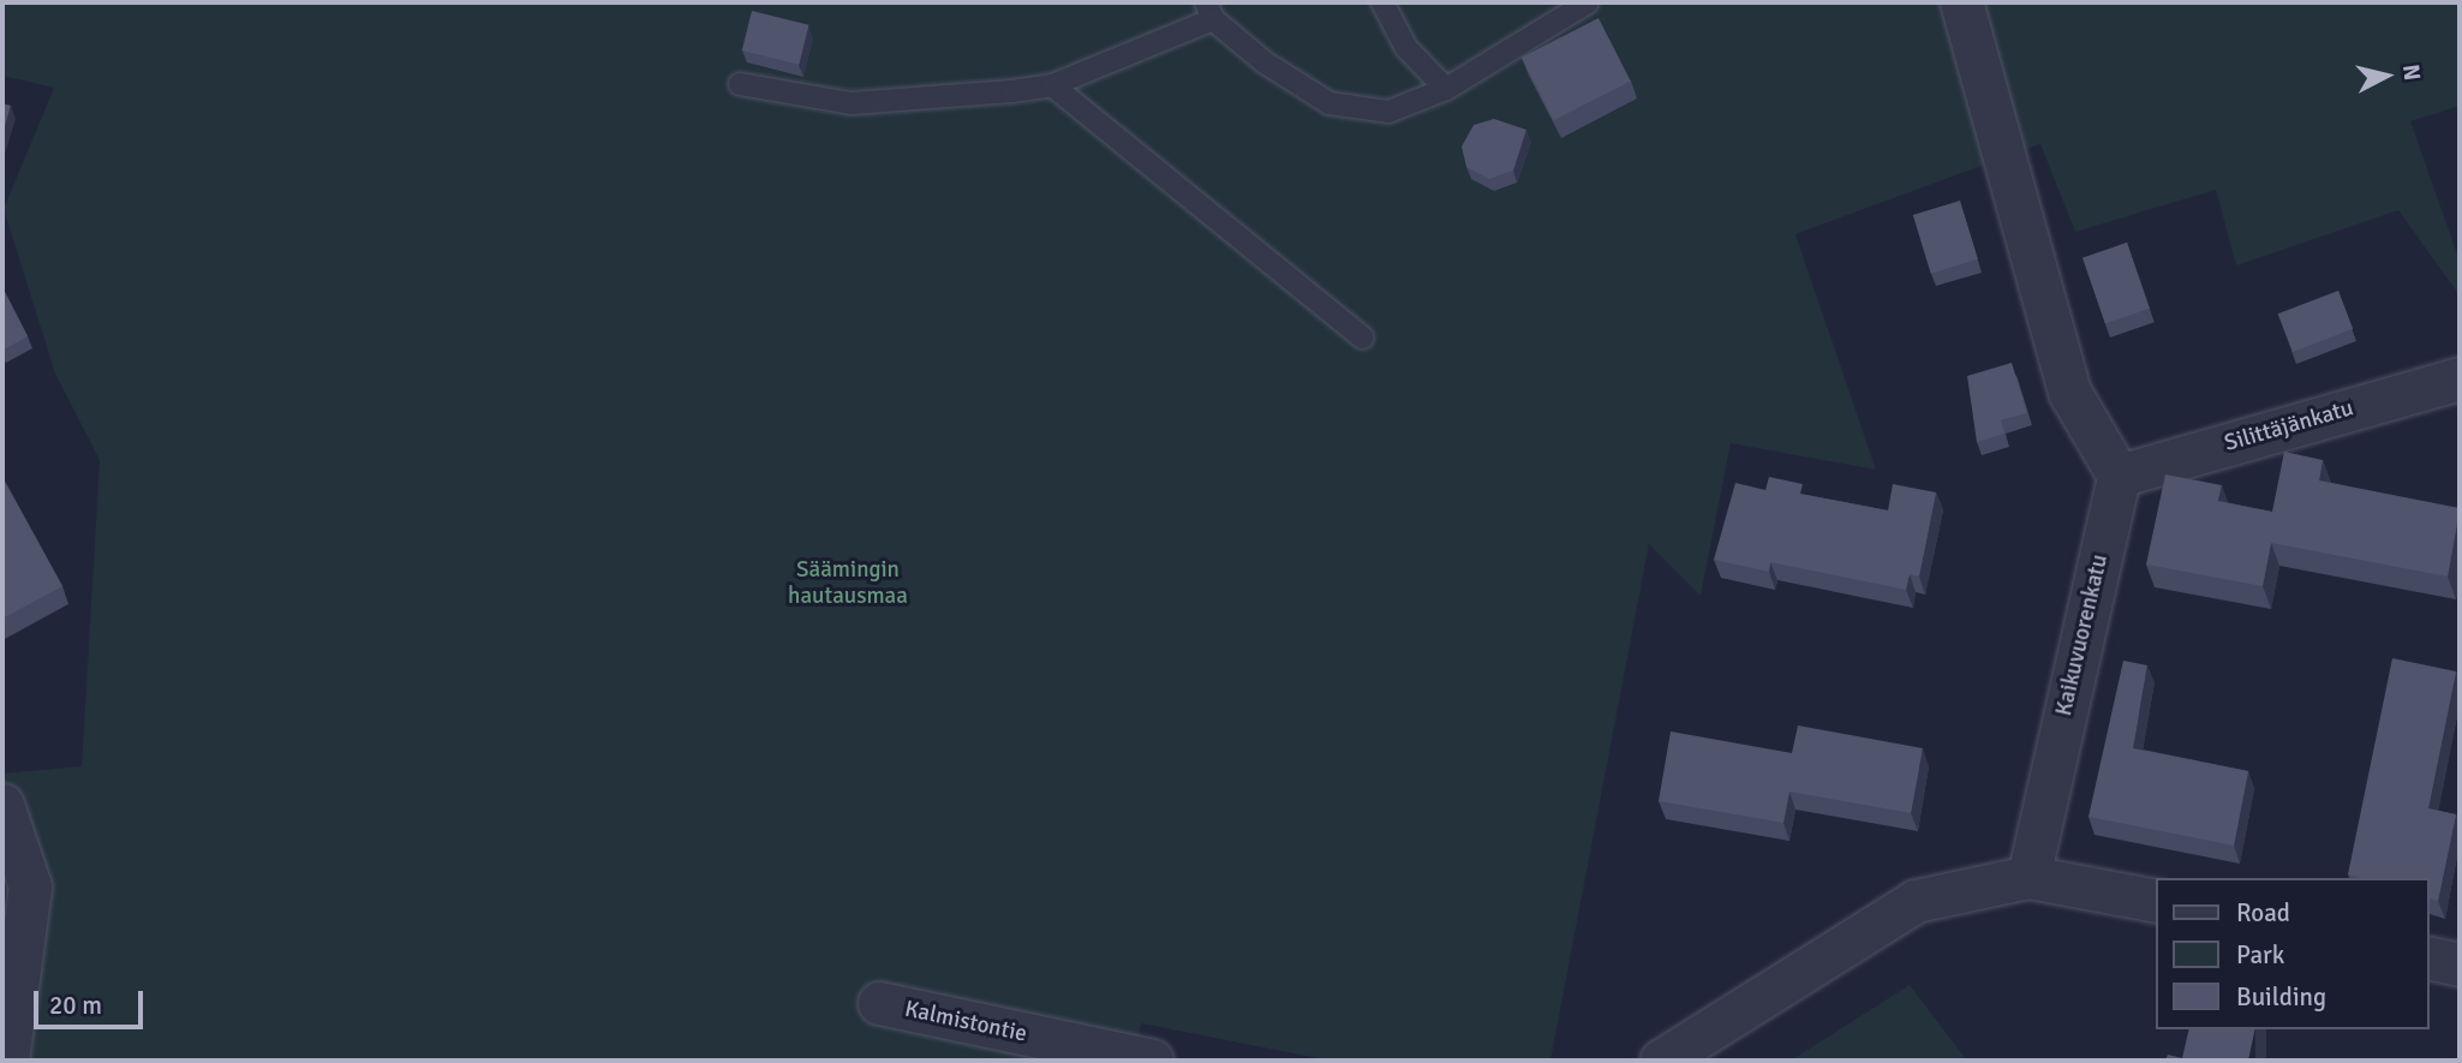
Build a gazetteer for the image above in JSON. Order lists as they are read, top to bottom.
{
  "streets": {
    "street": ["Silittäjänkatu", "Kaikuvuorenkatu", "Kalmistontie"]
  },
  "crossings": [
    ["Silittäjänkatu", "Kaikuvuorenkatu"]
  ],
  "parks": ["Säämingin hautausmaa"],
  "legend": ["Road", "Park", "Building"],
  "scale_bar": "20 m",
  "north": "right"
}
